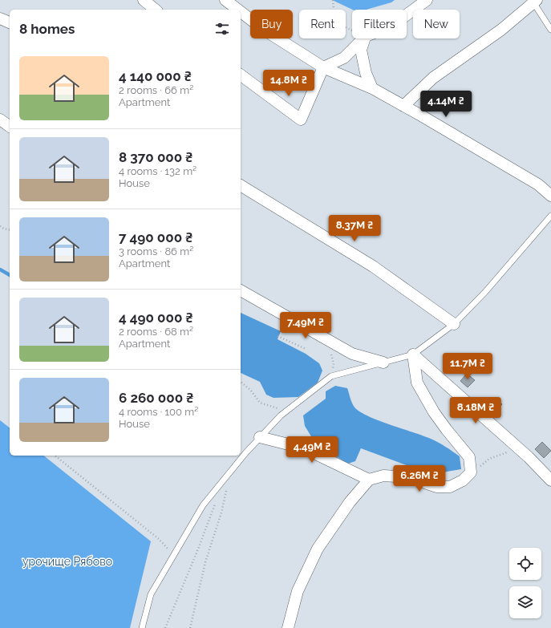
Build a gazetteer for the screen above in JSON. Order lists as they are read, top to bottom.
{
  "parks": ["урочище Рябово"],
  "page": {
    "chip": [
      "Buy",
      "Rent",
      "Filters",
      "New"
    ],
    "heading": "8 homes",
    "list": [
      {
        "name": "4 140 000 ₴",
        "note": "2 rooms · 66 m² · Apartment"
      },
      {
        "name": "8 370 000 ₴",
        "note": "4 rooms · 132 m² · House"
      },
      {
        "name": "7 490 000 ₴",
        "note": "3 rooms · 86 m² · Apartment"
      },
      {
        "name": "4 490 000 ₴",
        "note": "2 rooms · 68 m² · Apartment"
      },
      {
        "name": "6 260 000 ₴",
        "note": "4 rooms · 100 m² · House"
      }
    ],
    "price": [
      "14.8M ₴",
      "4.14M ₴",
      "8.37M ₴",
      "7.49M ₴",
      "11.7M ₴",
      "8.18M ₴",
      "4.49M ₴",
      "6.26M ₴"
    ]
  }
}
